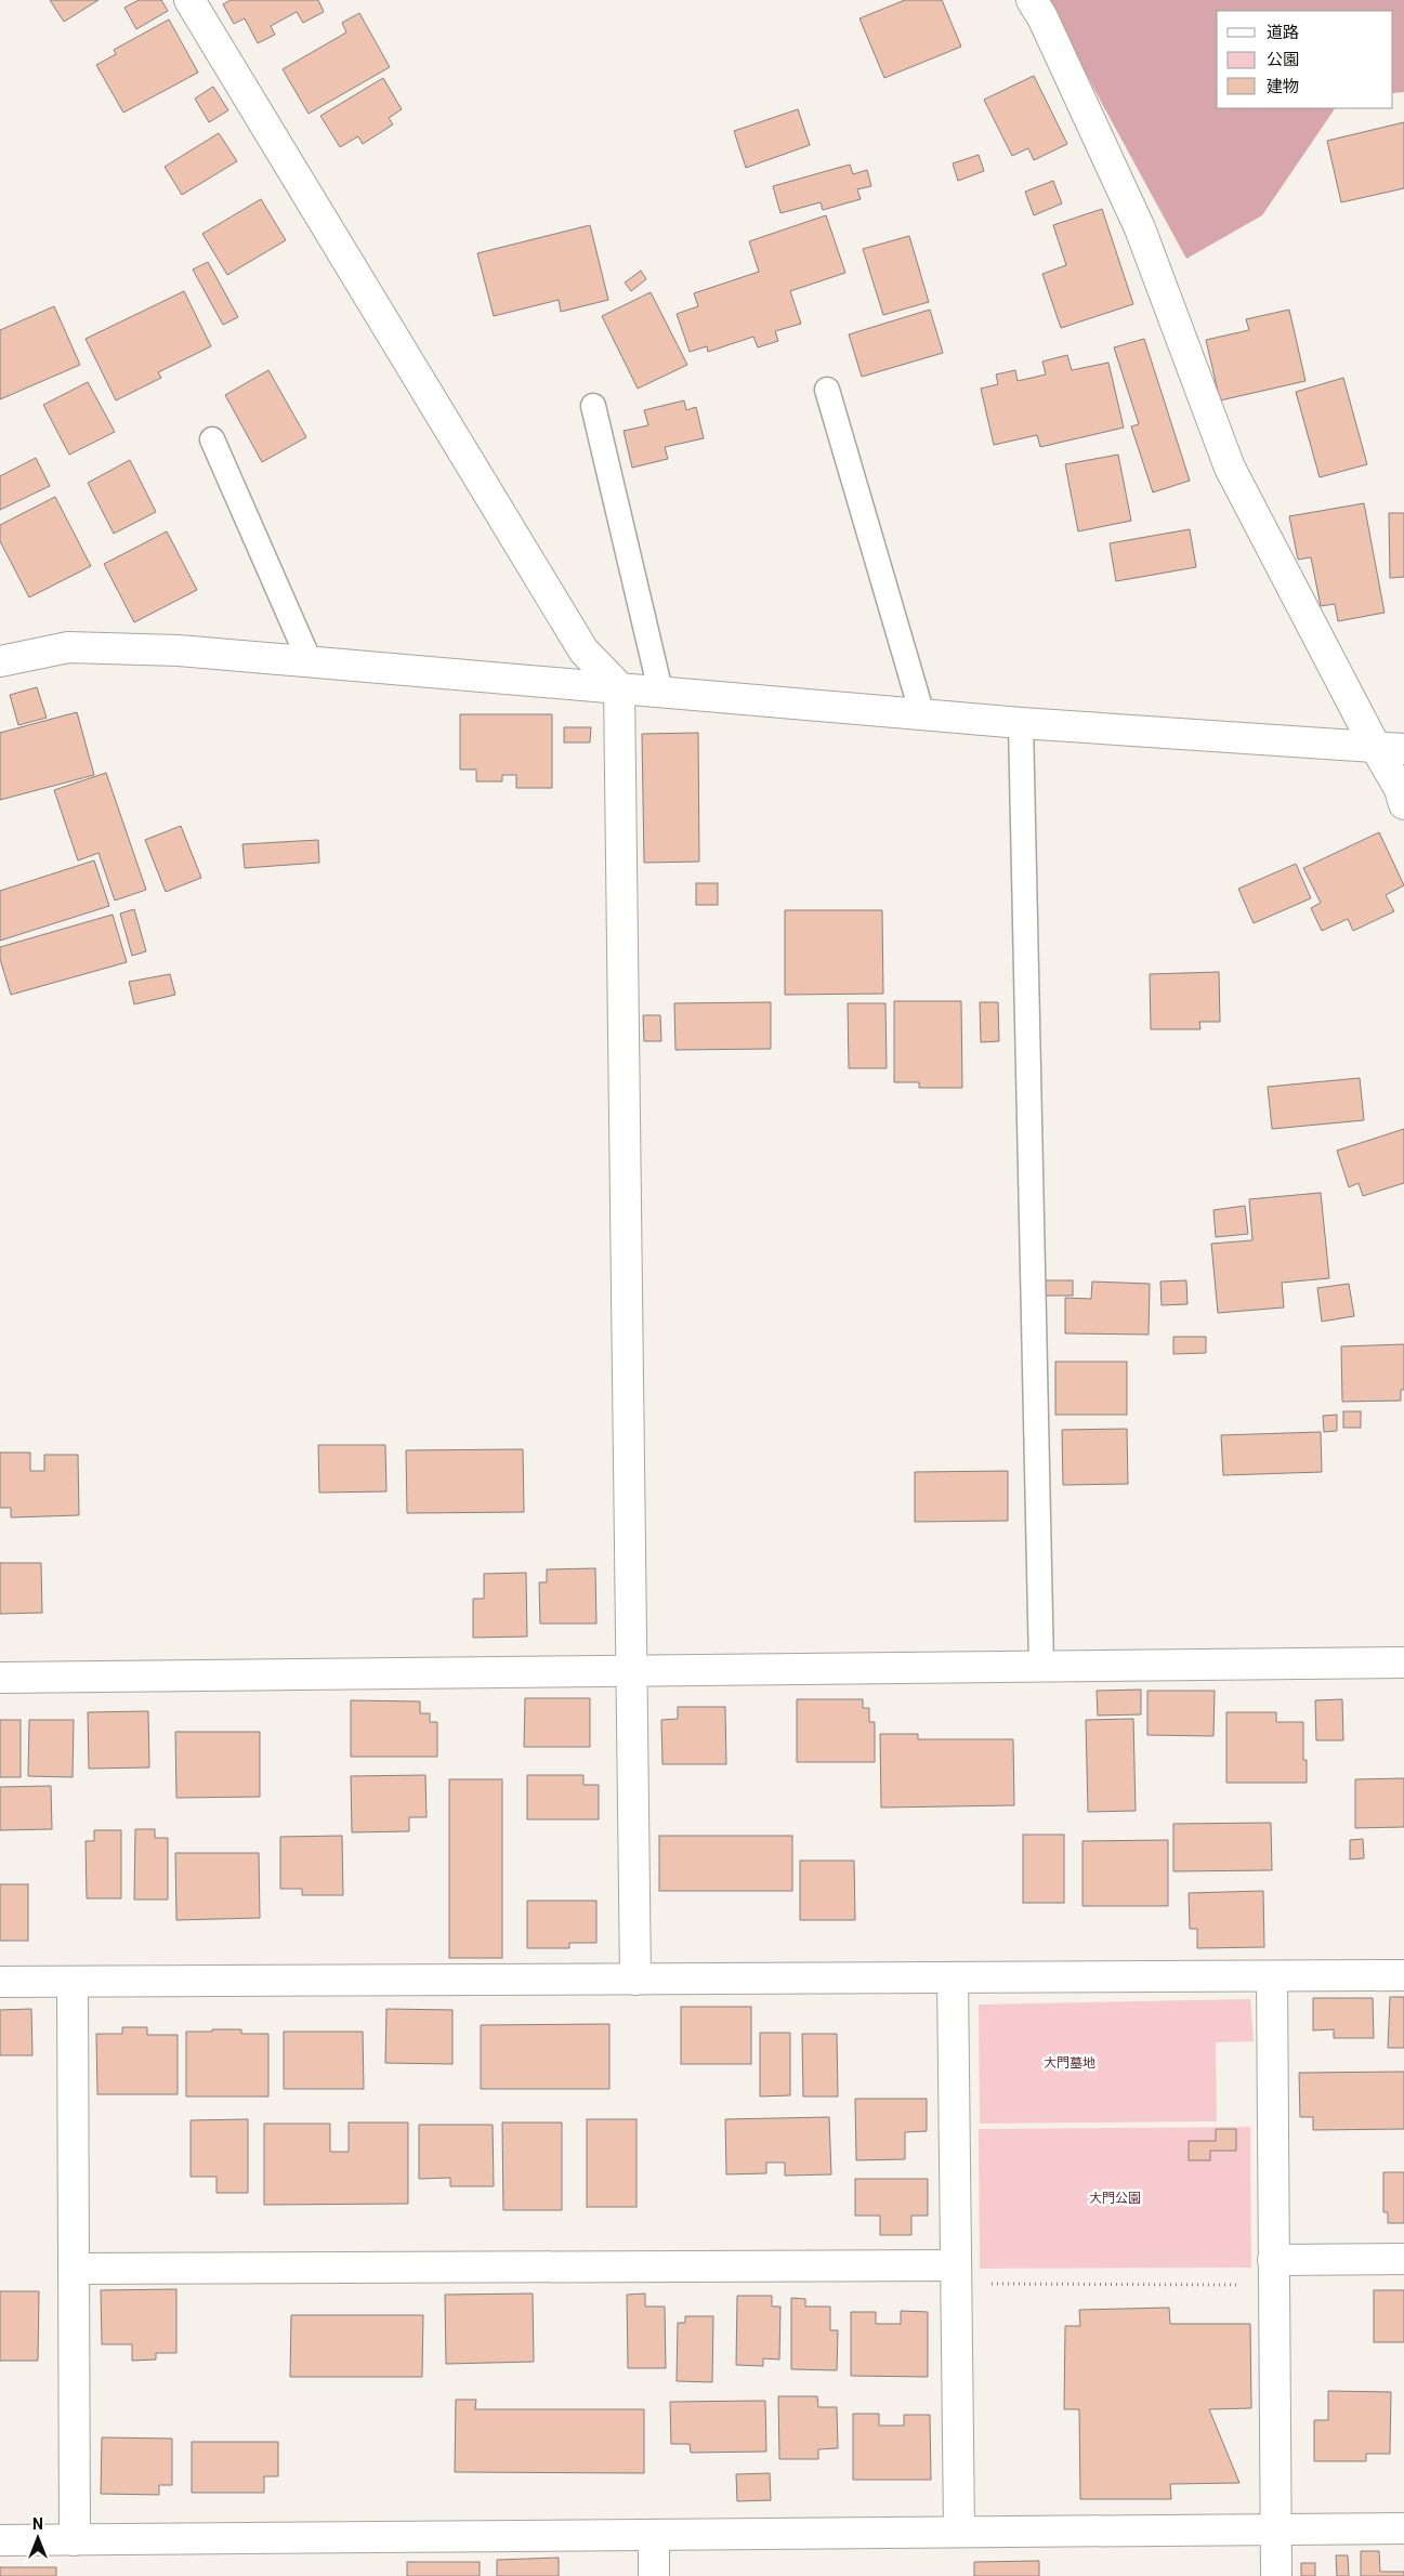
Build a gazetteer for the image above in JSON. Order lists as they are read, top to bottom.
{
  "parks": ["大門墓地", "大門公園"],
  "legend": ["道路", "公園", "建物"],
  "north": "top"
}
